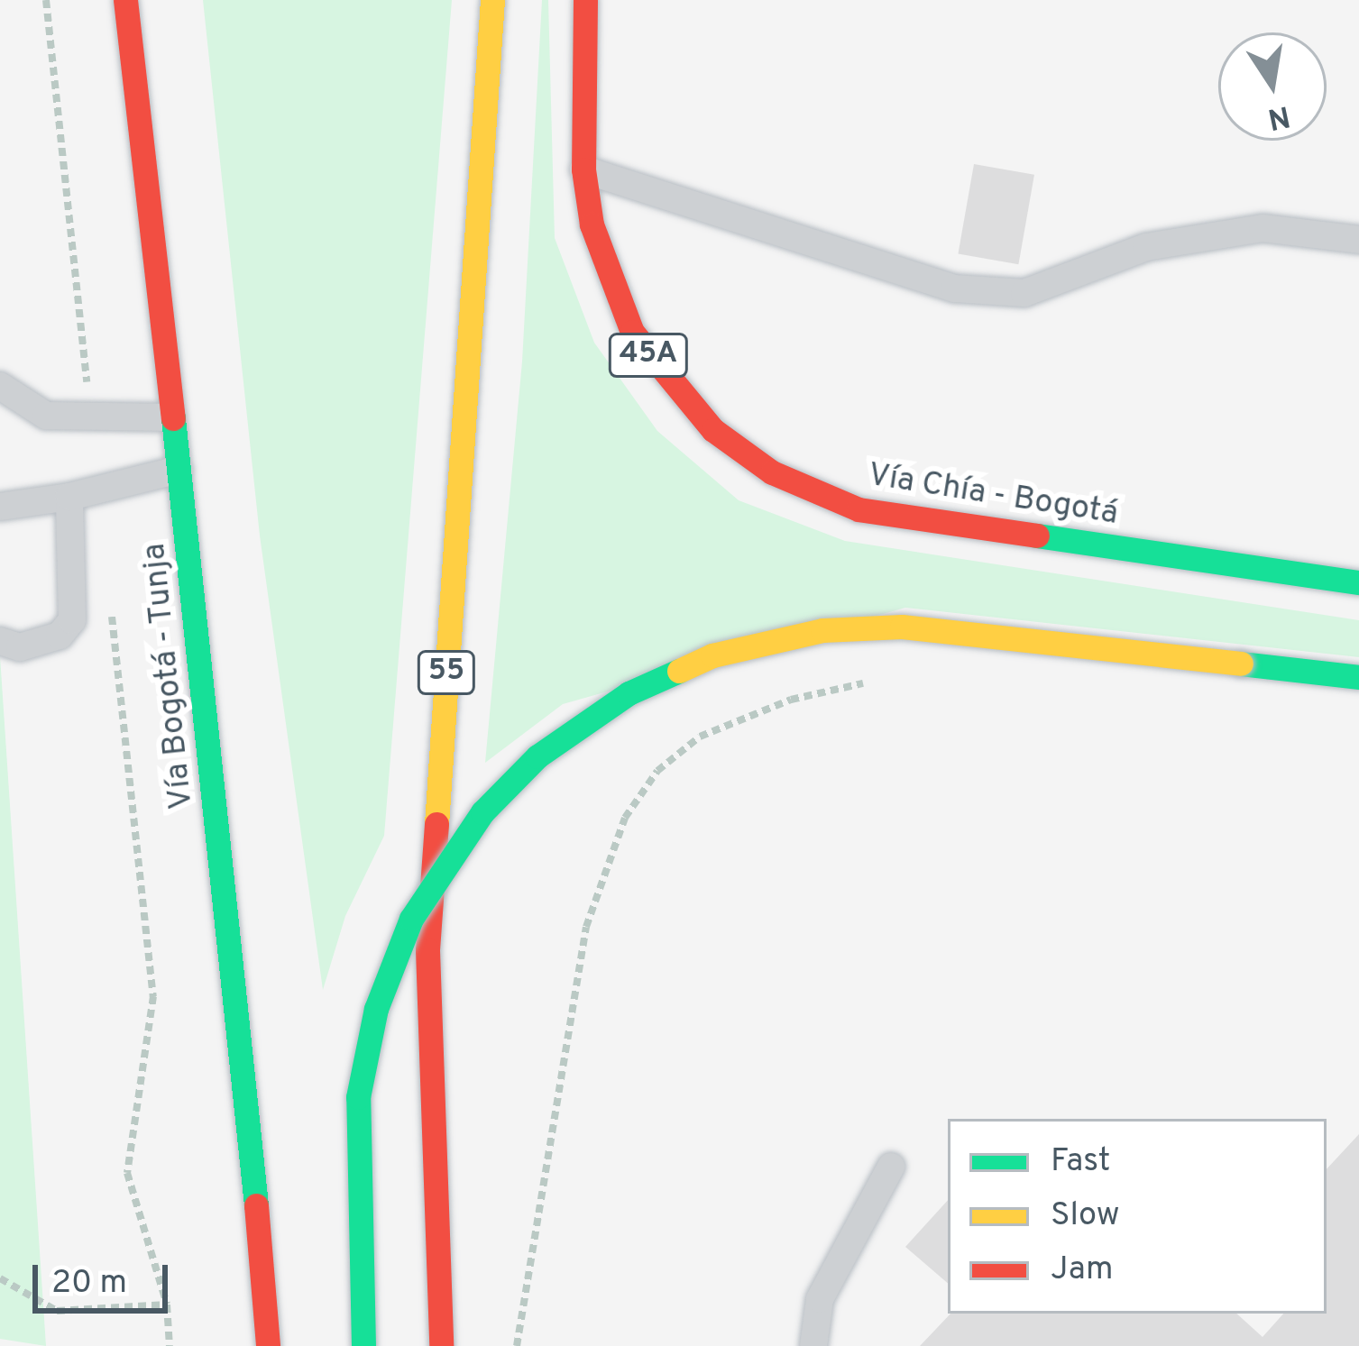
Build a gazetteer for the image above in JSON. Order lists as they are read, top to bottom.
{
  "streets": {
    "highway": [
      "45A",
      "Vía Chía - Bogotá",
      "55",
      "Vía Bogotá - Tunja"
    ]
  },
  "legend": ["Fast", "Slow", "Jam"],
  "scale_bar": "20 m",
  "north": "bottom"
}
